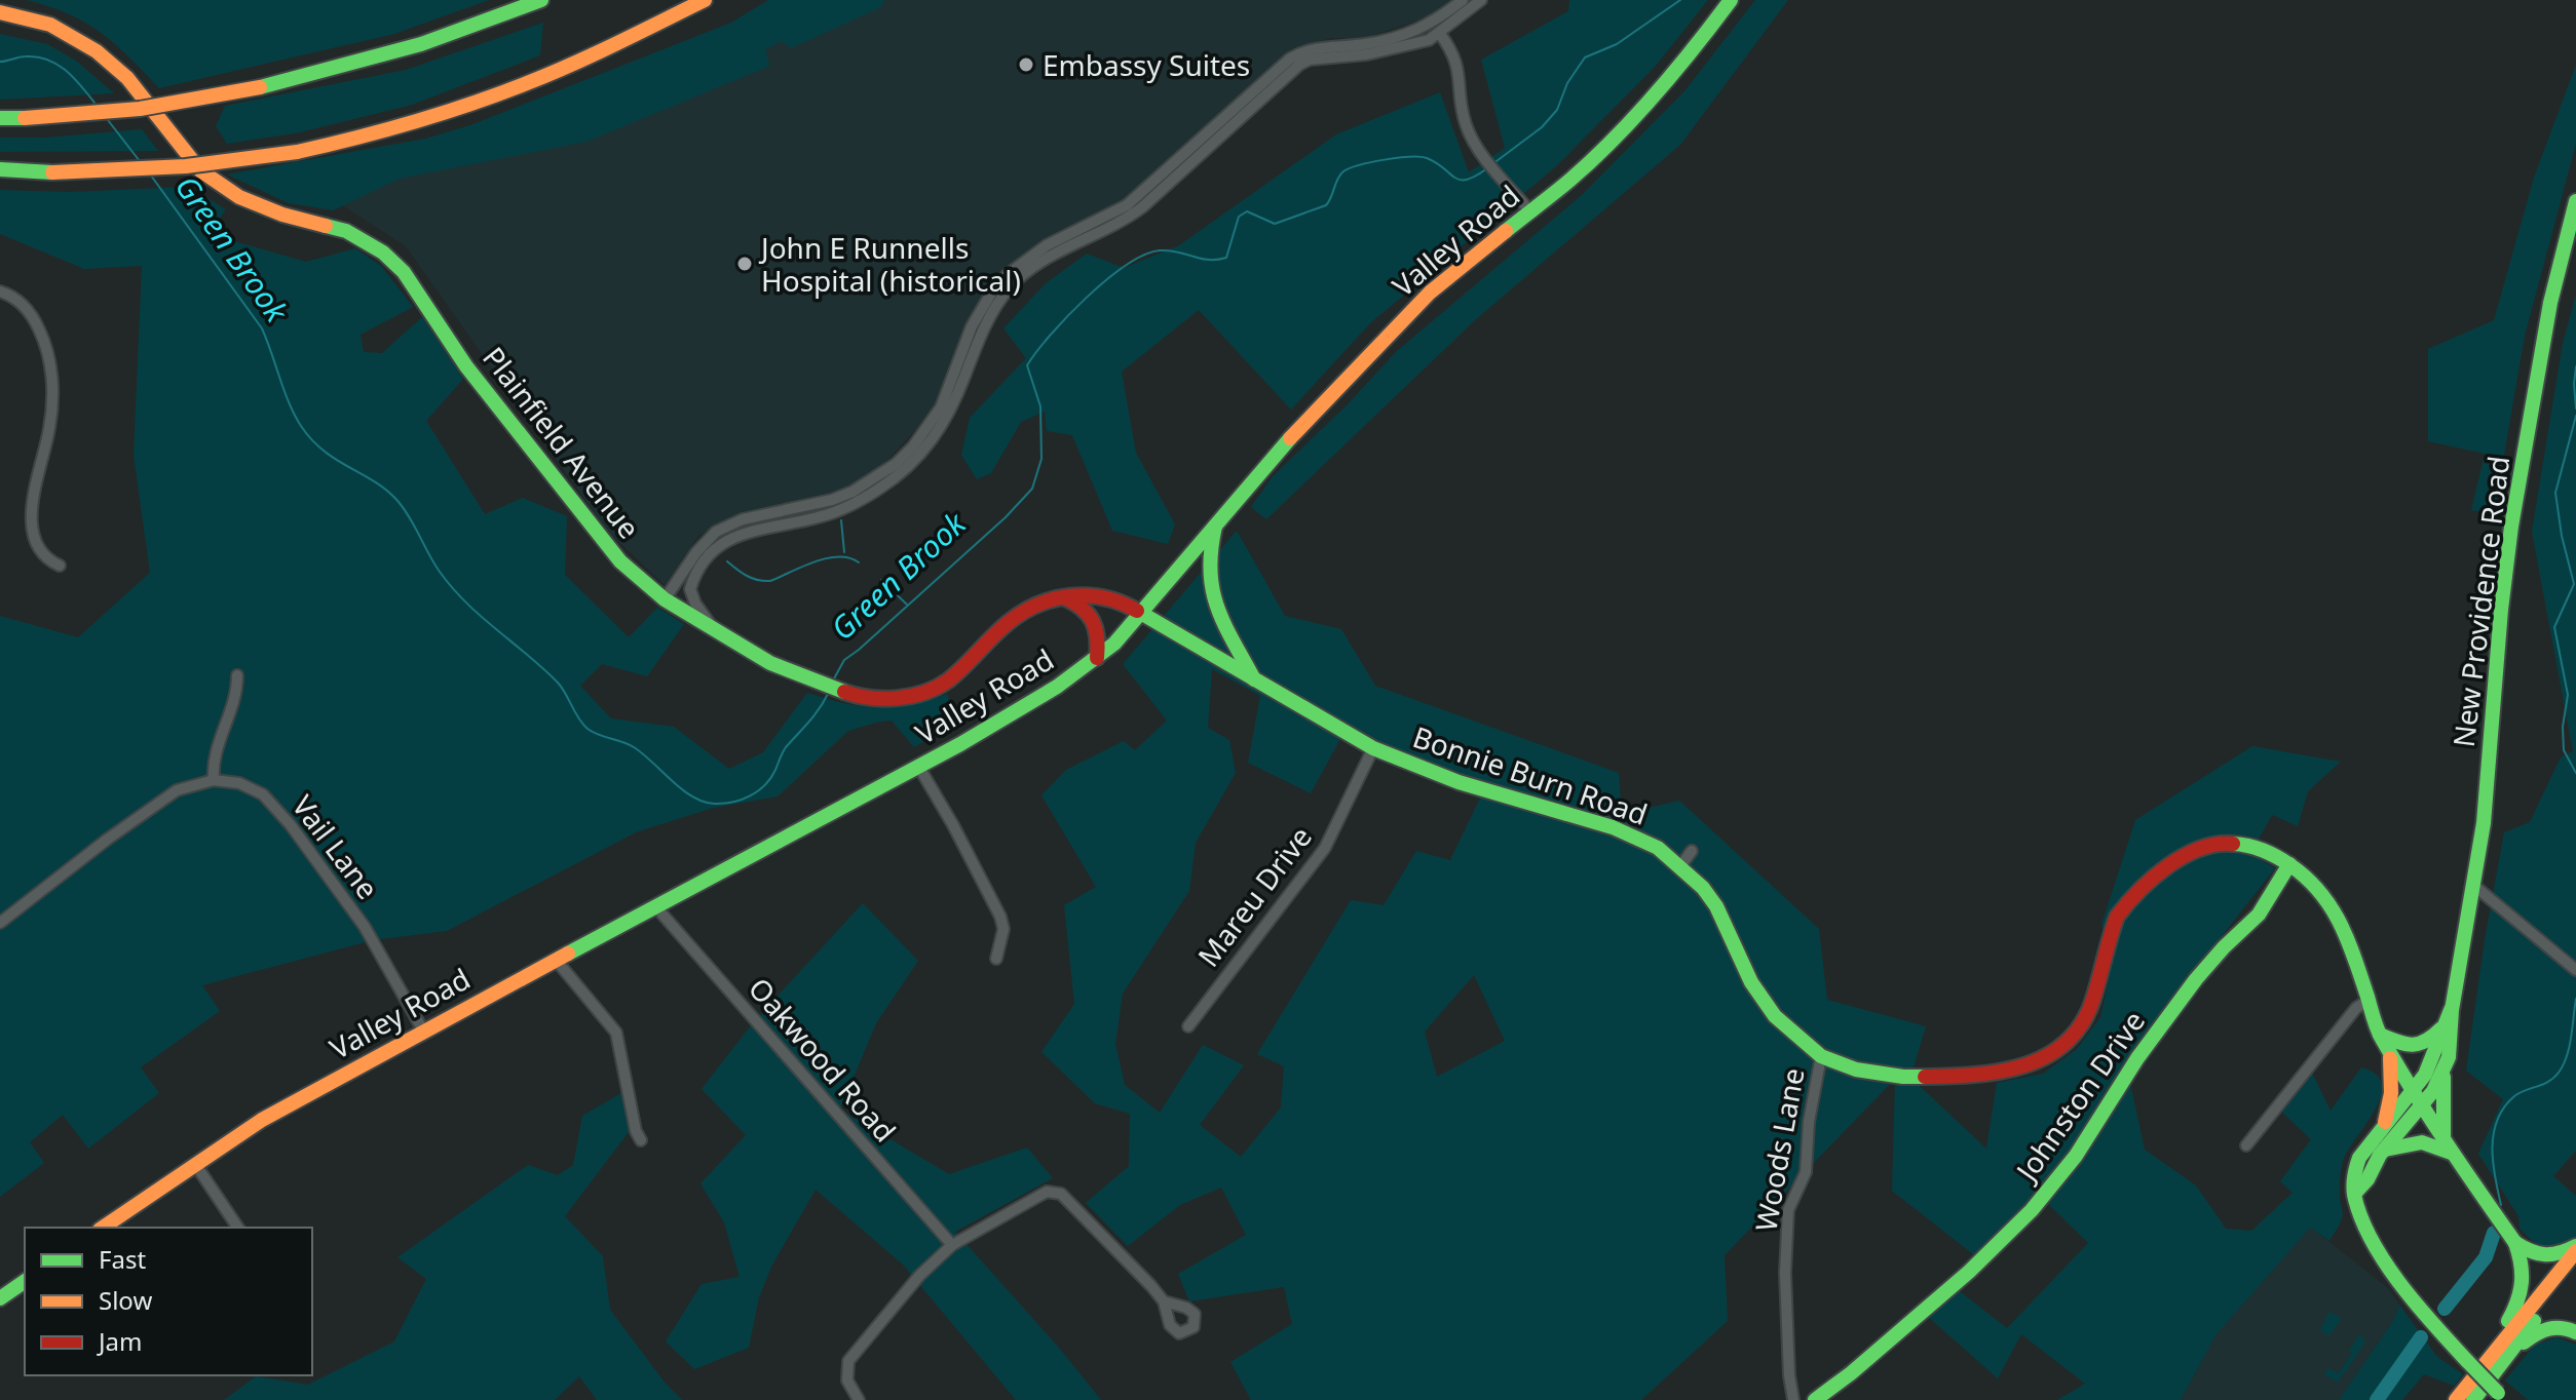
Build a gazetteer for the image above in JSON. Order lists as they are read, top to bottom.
{
  "streets": {
    "main road": [
      "Valley Road",
      "Plainfield Avenue",
      "New Providence Road",
      "Bonnie Burn Road",
      "Johnston Drive"
    ],
    "street": [
      "Vail Lane",
      "Mareu Drive",
      "Oakwood Road",
      "Woods Lane"
    ]
  },
  "crossings": [
    ["Valley Road", "Plainfield Avenue"],
    ["Valley Road", "Bonnie Burn Road"],
    ["Valley Road", "Vail Lane"],
    ["Valley Road", "Oakwood Road"],
    ["Plainfield Avenue", "Bonnie Burn Road"],
    ["New Providence Road", "Bonnie Burn Road"],
    ["Bonnie Burn Road", "Mareu Drive"],
    ["Bonnie Burn Road", "Johnston Drive"],
    ["Bonnie Burn Road", "Woods Lane"]
  ],
  "water": ["Green Brook"],
  "places": ["Embassy Suites", "John E Runnells Hospital (historical)"],
  "legend": ["Fast", "Slow", "Jam"]
}
